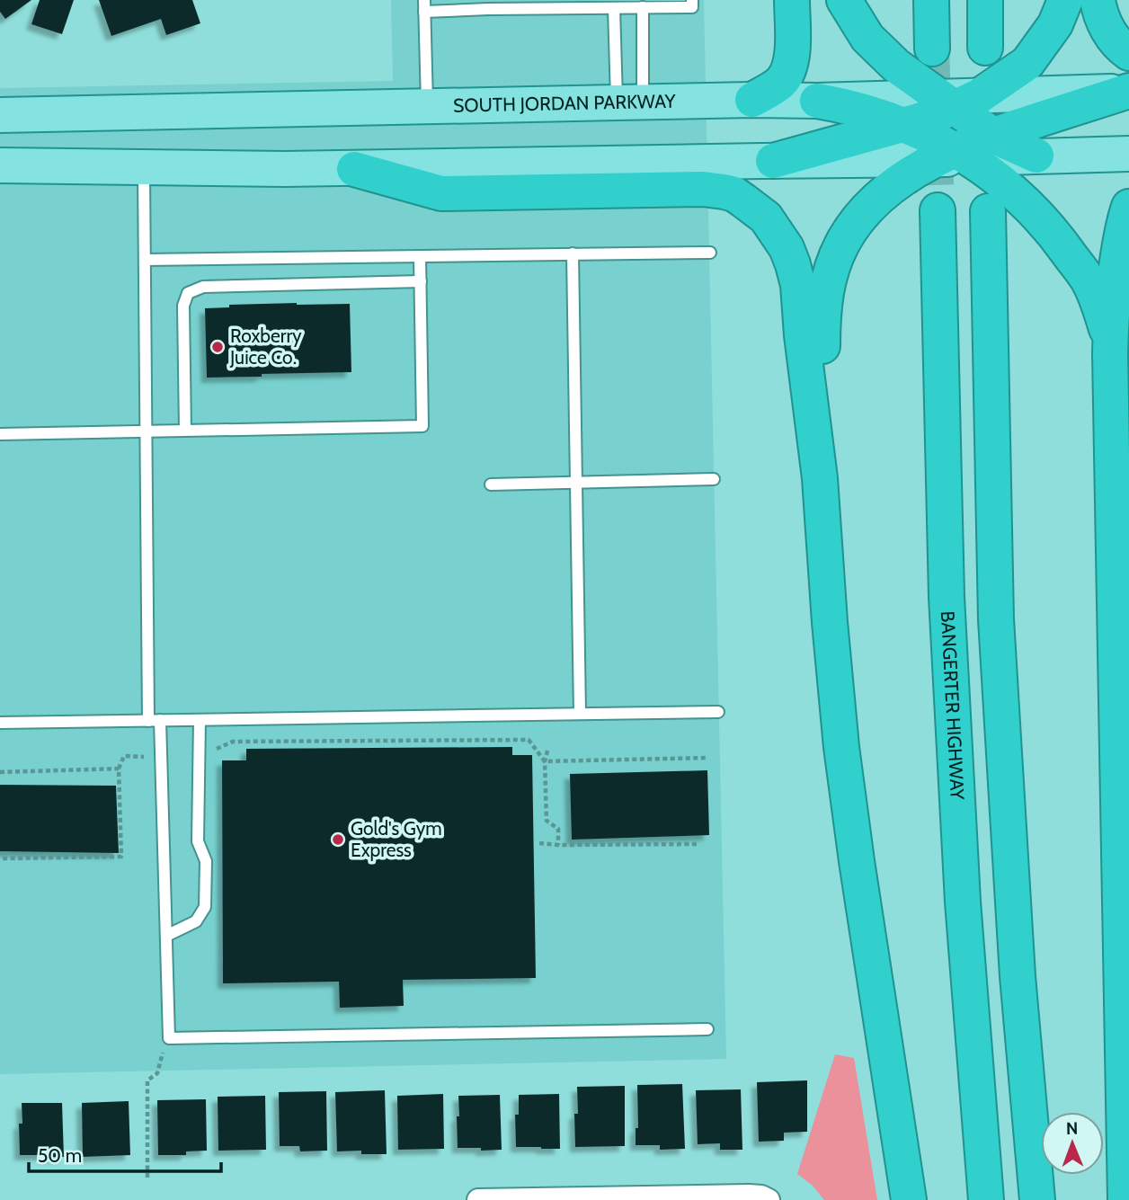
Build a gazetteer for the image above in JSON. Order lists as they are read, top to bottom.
{
  "streets": {
    "highway": ["BANGERTER HIGHWAY"],
    "main road": ["SOUTH JORDAN PARKWAY"]
  },
  "places": ["Roxberry Juice Co.", "Gold's Gym Express"],
  "scale_bar": "50 m",
  "north": "top"
}
